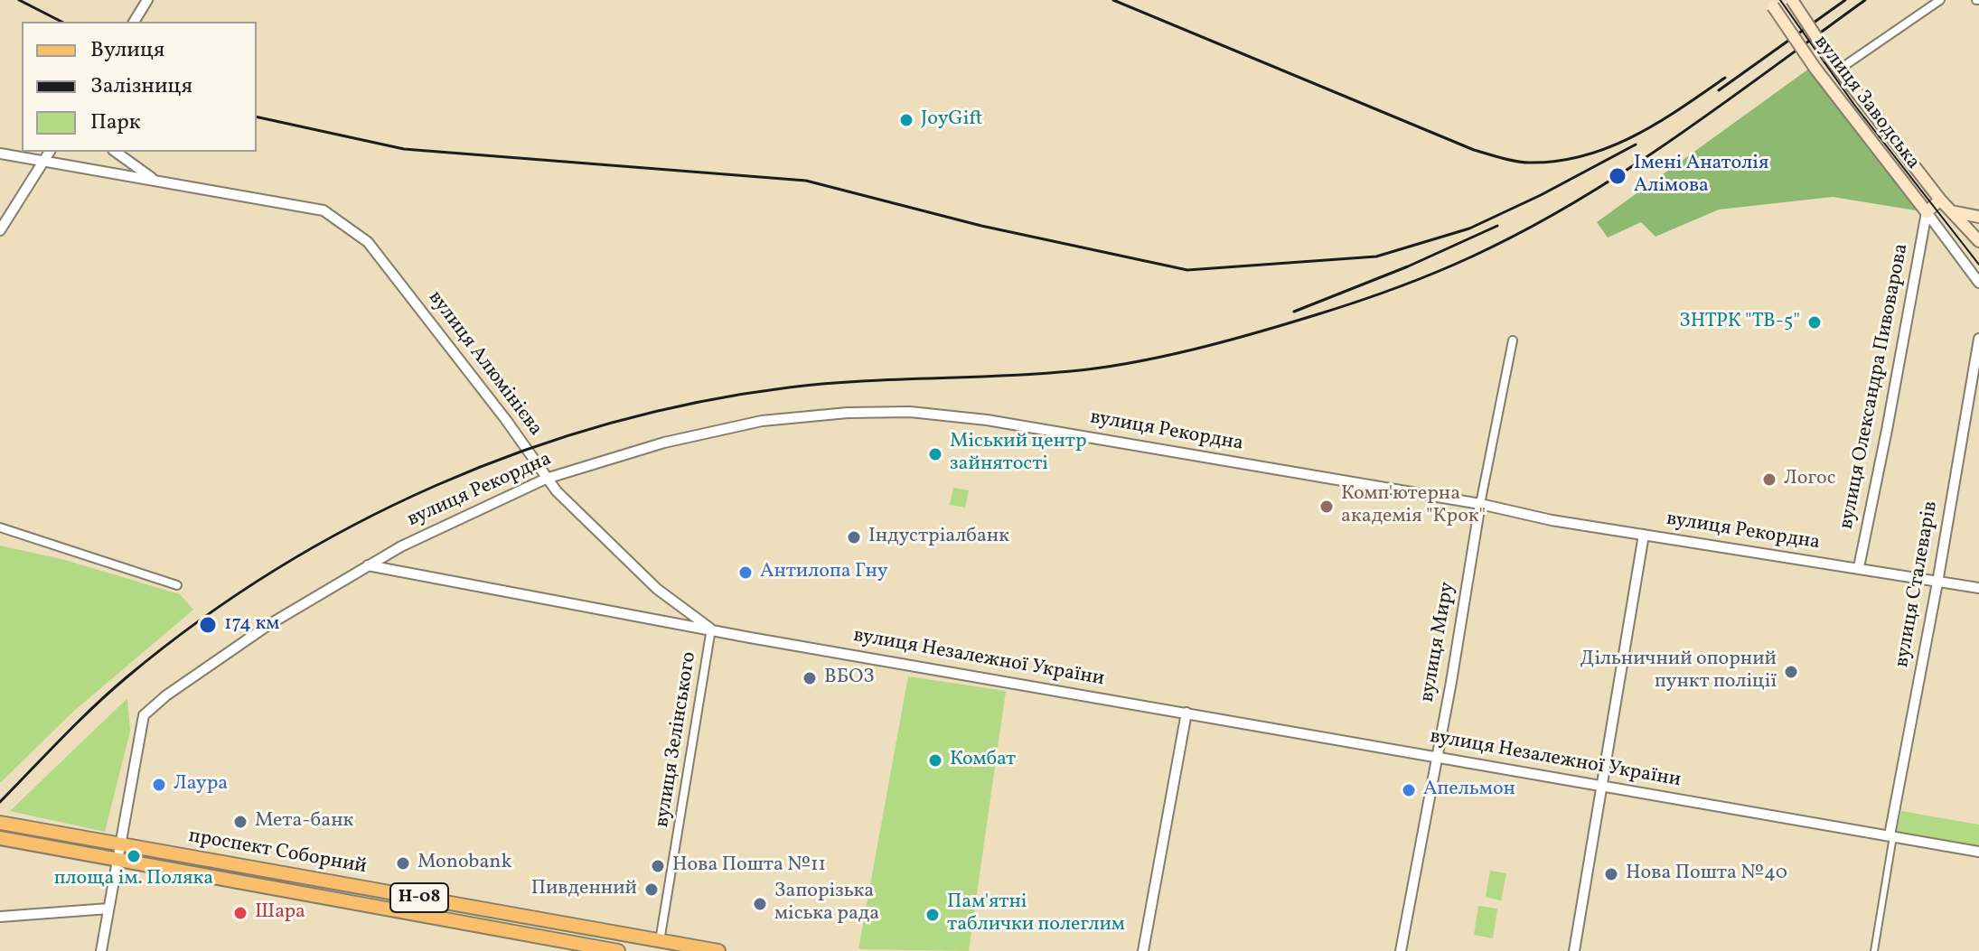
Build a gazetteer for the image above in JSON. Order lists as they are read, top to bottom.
{
  "streets": {
    "main road": ["вулиця Заводська", "проспект Соборний", "Н-08"],
    "street": [
      "вулиця Алюмінієва",
      "вулиця Олександра Пивоварова",
      "вулиця Рекордна",
      "вулиця Сталеварів",
      "вулиця Миру",
      "вулиця Незалежної України",
      "вулиця Зелінського"
    ]
  },
  "crossings": [
    ["вулиця Заводська", "вулиця Олександра Пивоварова"],
    ["вулиця Алюмінієва", "вулиця Рекордна"],
    ["вулиця Алюмінієва", "вулиця Незалежної України"],
    ["вулиця Алюмінієва", "вулиця Зелінського"],
    ["вулиця Олександра Пивоварова", "вулиця Рекордна"],
    ["вулиця Рекордна", "вулиця Сталеварів"],
    ["вулиця Рекордна", "вулиця Миру"],
    ["вулиця Рекордна", "вулиця Незалежної України"],
    ["вулиця Сталеварів", "вулиця Незалежної України"],
    ["вулиця Миру", "вулиця Незалежної України"],
    ["вулиця Незалежної України", "вулиця Зелінського"],
    ["вулиця Зелінського", "проспект Соборний"]
  ],
  "places": [
    "JoyGift",
    "Імені Анатолія Алімова",
    "ЗНТРК \"ТВ-5\"",
    "Міський центр зайнятості",
    "Логос",
    "Комп'ютерна академія \"Крок\"",
    "Індустріалбанк",
    "Антилопа Гну",
    "174 км",
    "Дільничний опорний пункт поліції",
    "ВБОЗ",
    "Комбат",
    "Лаура",
    "Апельмон",
    "Мета-банк",
    "площа ім. Поляка",
    "Monobank",
    "Нова Пошта №11",
    "Нова Пошта №40",
    "Пивденний",
    "Запорізька міська рада",
    "Шара",
    "Пам'ятні таблички полеглим"
  ],
  "legend": ["Вулиця", "Залізниця", "Парк"]
}
